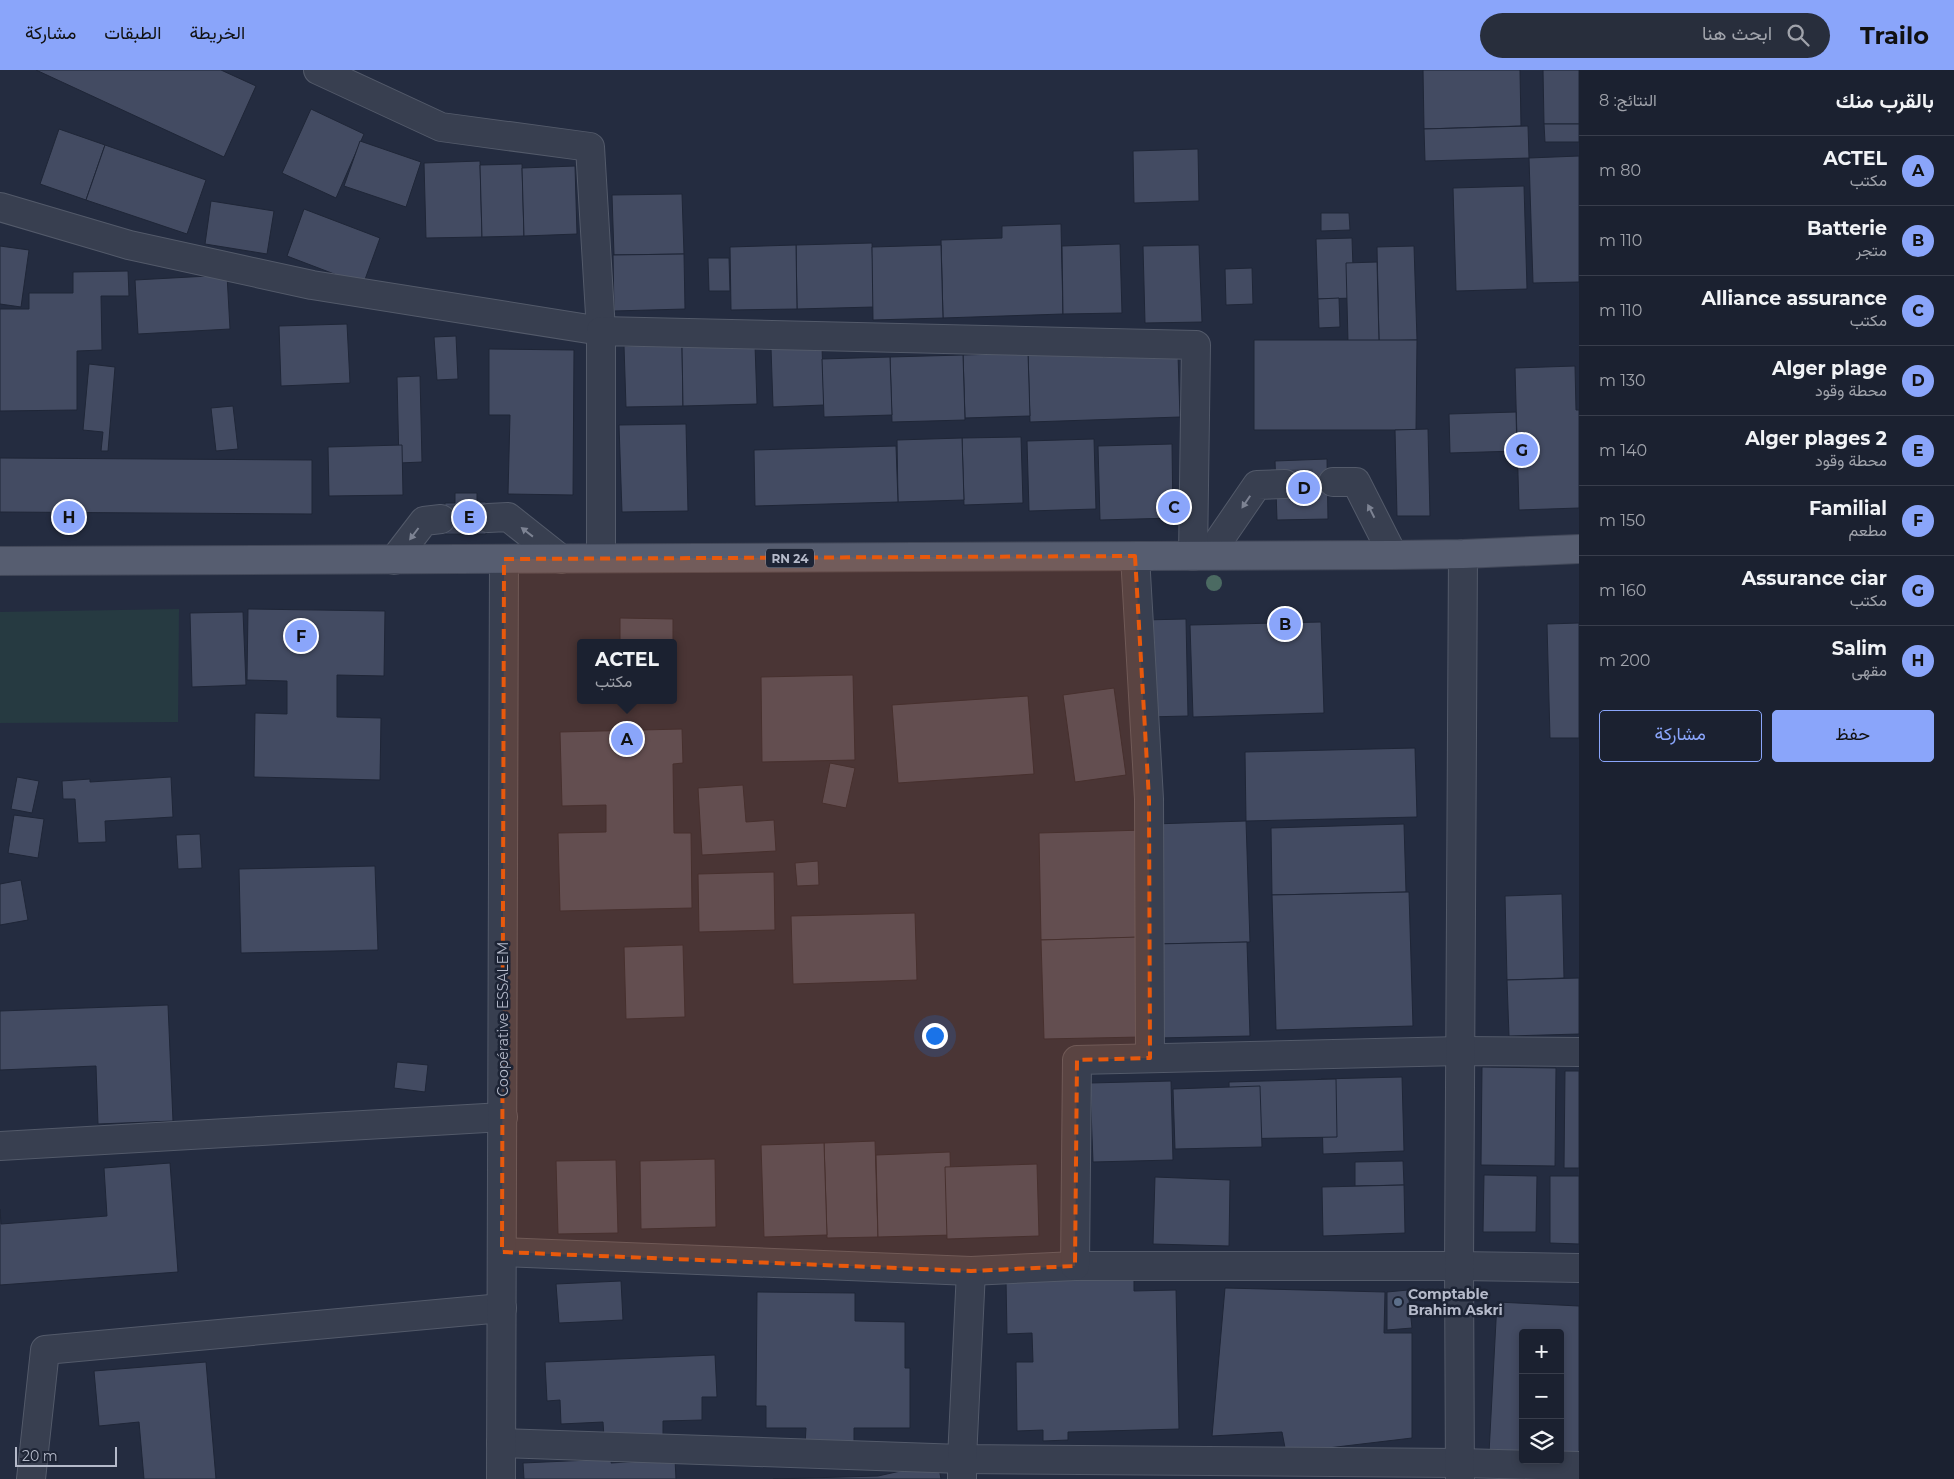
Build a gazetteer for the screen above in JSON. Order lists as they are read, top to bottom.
{
  "streets": {
    "main road": ["RN 24"],
    "street": ["Coopérative ESSALEM"]
  },
  "crossings": [
    ["RN 24", "Coopérative ESSALEM"]
  ],
  "places": ["Comptable Brahim Askri"],
  "scale_bar": "20 m",
  "page": {
    "header": "Trailo",
    "search": "ابحث هنا",
    "nav": ["الخريطة", "الطبقات", "مشاركة"],
    "heading": ["بالقرب منك", "النتائج: 8"],
    "list": [
      {
        "mark": "A",
        "name": "ACTEL",
        "note": "مكتب",
        "value": "80 m"
      },
      {
        "mark": "B",
        "name": "Batterie",
        "note": "متجر",
        "value": "110 m"
      },
      {
        "mark": "C",
        "name": "Alliance assurance",
        "note": "مكتب",
        "value": "110 m"
      },
      {
        "mark": "D",
        "name": "Alger plage",
        "note": "محطة وقود",
        "value": "130 m"
      },
      {
        "mark": "E",
        "name": "Alger plages 2",
        "note": "محطة وقود",
        "value": "140 m"
      },
      {
        "mark": "F",
        "name": "Familial",
        "note": "مطعم",
        "value": "150 m"
      },
      {
        "mark": "G",
        "name": "Assurance ciar",
        "note": "مكتب",
        "value": "160 m"
      },
      {
        "mark": "H",
        "name": "Salim",
        "note": "مقهى",
        "value": "200 m"
      }
    ],
    "pins": [
      "G",
      "D",
      "C",
      "E",
      "H",
      "B",
      "F",
      "A"
    ],
    "popup": ["ACTEL", "مكتب"],
    "buttons": ["حفظ", "مشاركة"],
    "map_buttons": ["+", "−"],
    "scale": "20 m"
  }
}
